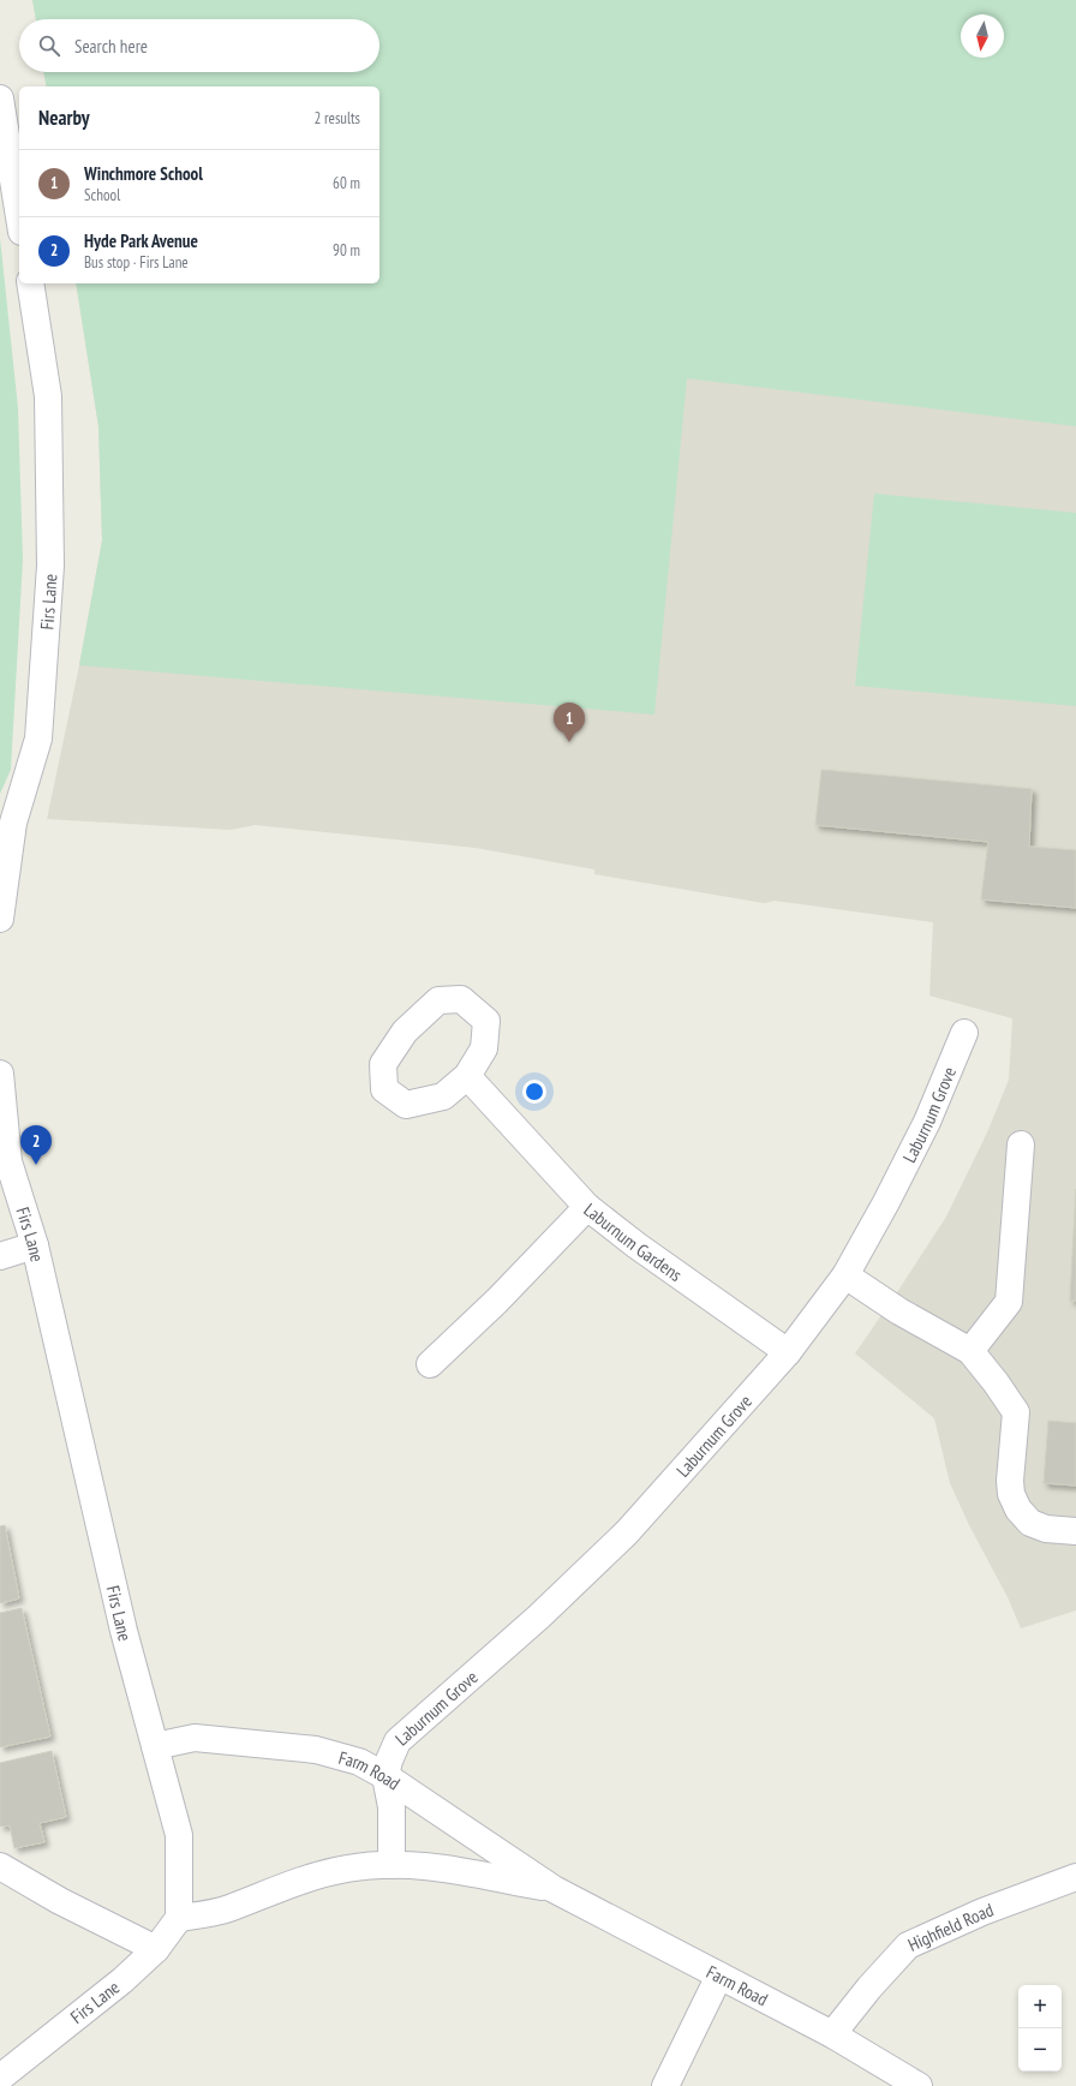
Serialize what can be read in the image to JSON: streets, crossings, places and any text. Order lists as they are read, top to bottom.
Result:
{
  "streets": {
    "street": [
      "Firs Lane",
      "Laburnum Grove",
      "Laburnum Gardens",
      "Farm Road",
      "Highfield Road"
    ]
  },
  "crossings": [
    ["Firs Lane", "Farm Road"],
    ["Laburnum Grove", "Laburnum Gardens"],
    ["Laburnum Grove", "Farm Road"],
    ["Farm Road", "Highfield Road"]
  ],
  "north": "bottom",
  "page": {
    "search": "Search here",
    "heading": ["Nearby", "2 results"],
    "list": [
      {
        "mark": "1",
        "name": "Winchmore School",
        "note": "School",
        "value": "60 m"
      },
      {
        "mark": "2",
        "name": "Hyde Park Avenue",
        "note": "Bus stop · Firs Lane",
        "value": "90 m"
      }
    ],
    "pins": ["1", "2"],
    "map_buttons": ["+", "−"]
  }
}
